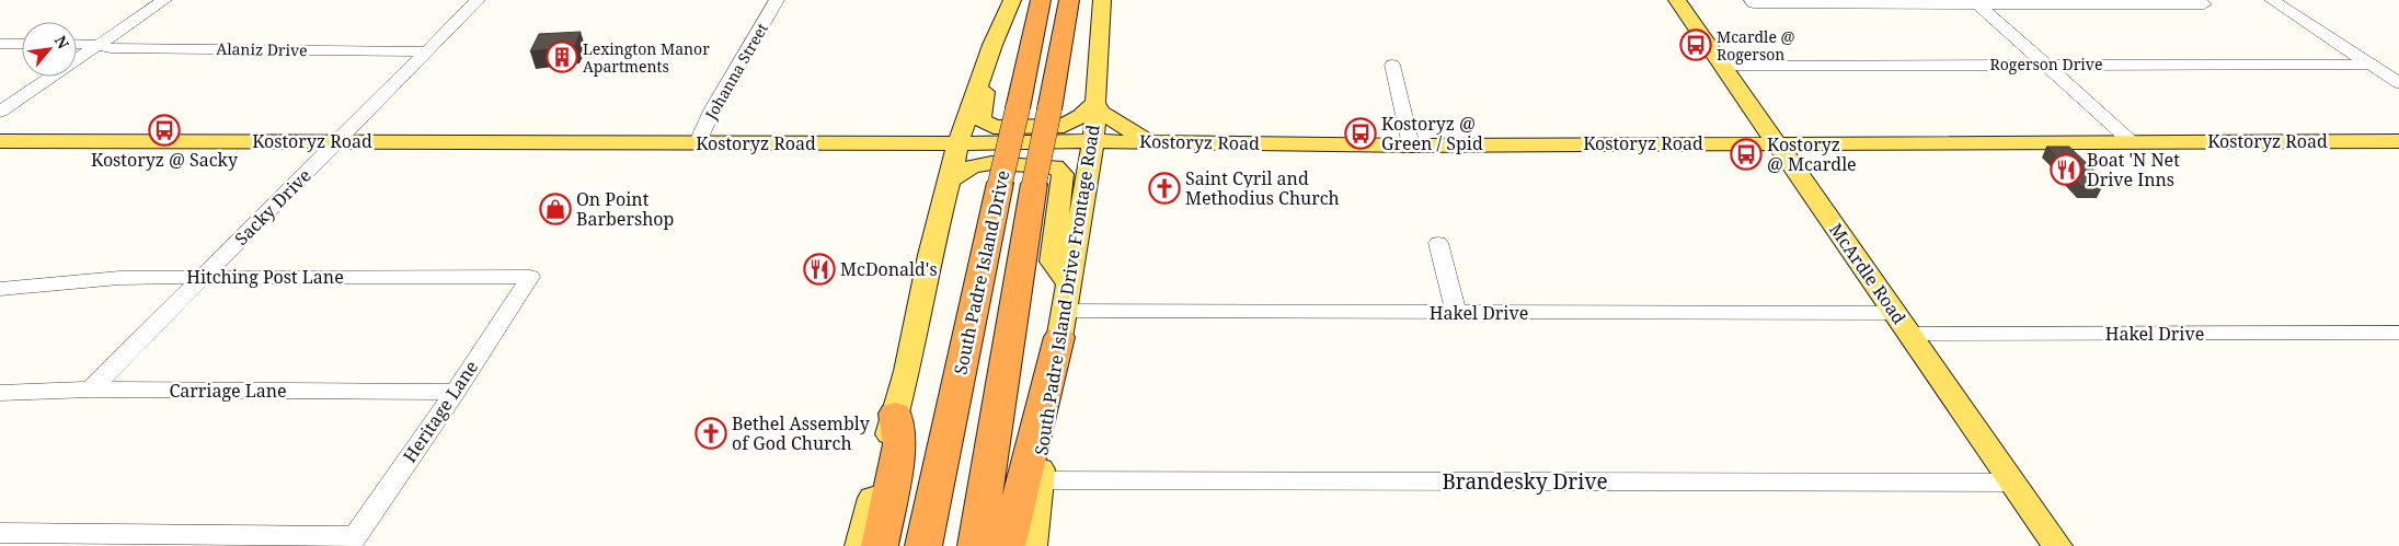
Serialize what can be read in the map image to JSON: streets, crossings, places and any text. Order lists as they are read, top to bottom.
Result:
{
  "streets": {
    "highway": ["South Padre Island Drive"],
    "main road": ["Kostoryz Road", "McArdle Road", "South Padre Island Drive Frontage Road"],
    "street": [
      "Alaniz Drive",
      "Rogerson Drive",
      "Johanna Street",
      "Sacky Drive",
      "Hitching Post Lane",
      "Hakel Drive",
      "Carriage Lane",
      "Heritage Lane",
      "Brandesky Drive"
    ]
  },
  "crossings": [
    ["Alaniz Drive", "Sacky Drive"],
    ["Rogerson Drive", "McArdle Road"],
    ["Johanna Street", "Kostoryz Road"],
    ["Kostoryz Road", "Sacky Drive"],
    ["Kostoryz Road", "McArdle Road"],
    ["Kostoryz Road", "South Padre Island Drive Frontage Road"],
    ["Sacky Drive", "Hitching Post Lane"],
    ["Sacky Drive", "Carriage Lane"],
    ["McArdle Road", "Hakel Drive"],
    ["McArdle Road", "Brandesky Drive"],
    ["Hitching Post Lane", "Heritage Lane"],
    ["South Padre Island Drive Frontage Road", "Hakel Drive"],
    ["South Padre Island Drive Frontage Road", "Brandesky Drive"],
    ["Carriage Lane", "Heritage Lane"]
  ],
  "places": {
    "bus stop": [
      "Mcardle @ Rogerson",
      "Kostoryz @ Sacky",
      "Kostoryz @ Green / Spid",
      "Kostoryz @ Mcardle"
    ],
    "building": ["Lexington Manor Apartments"],
    "restaurant": ["Boat 'N Net Drive Inns", "McDonald's"],
    "church": ["Saint Cyril and Methodius Church", "Bethel Assembly of God Church"],
    "shop": ["On Point Barbershop"]
  },
  "north": "top right"
}
